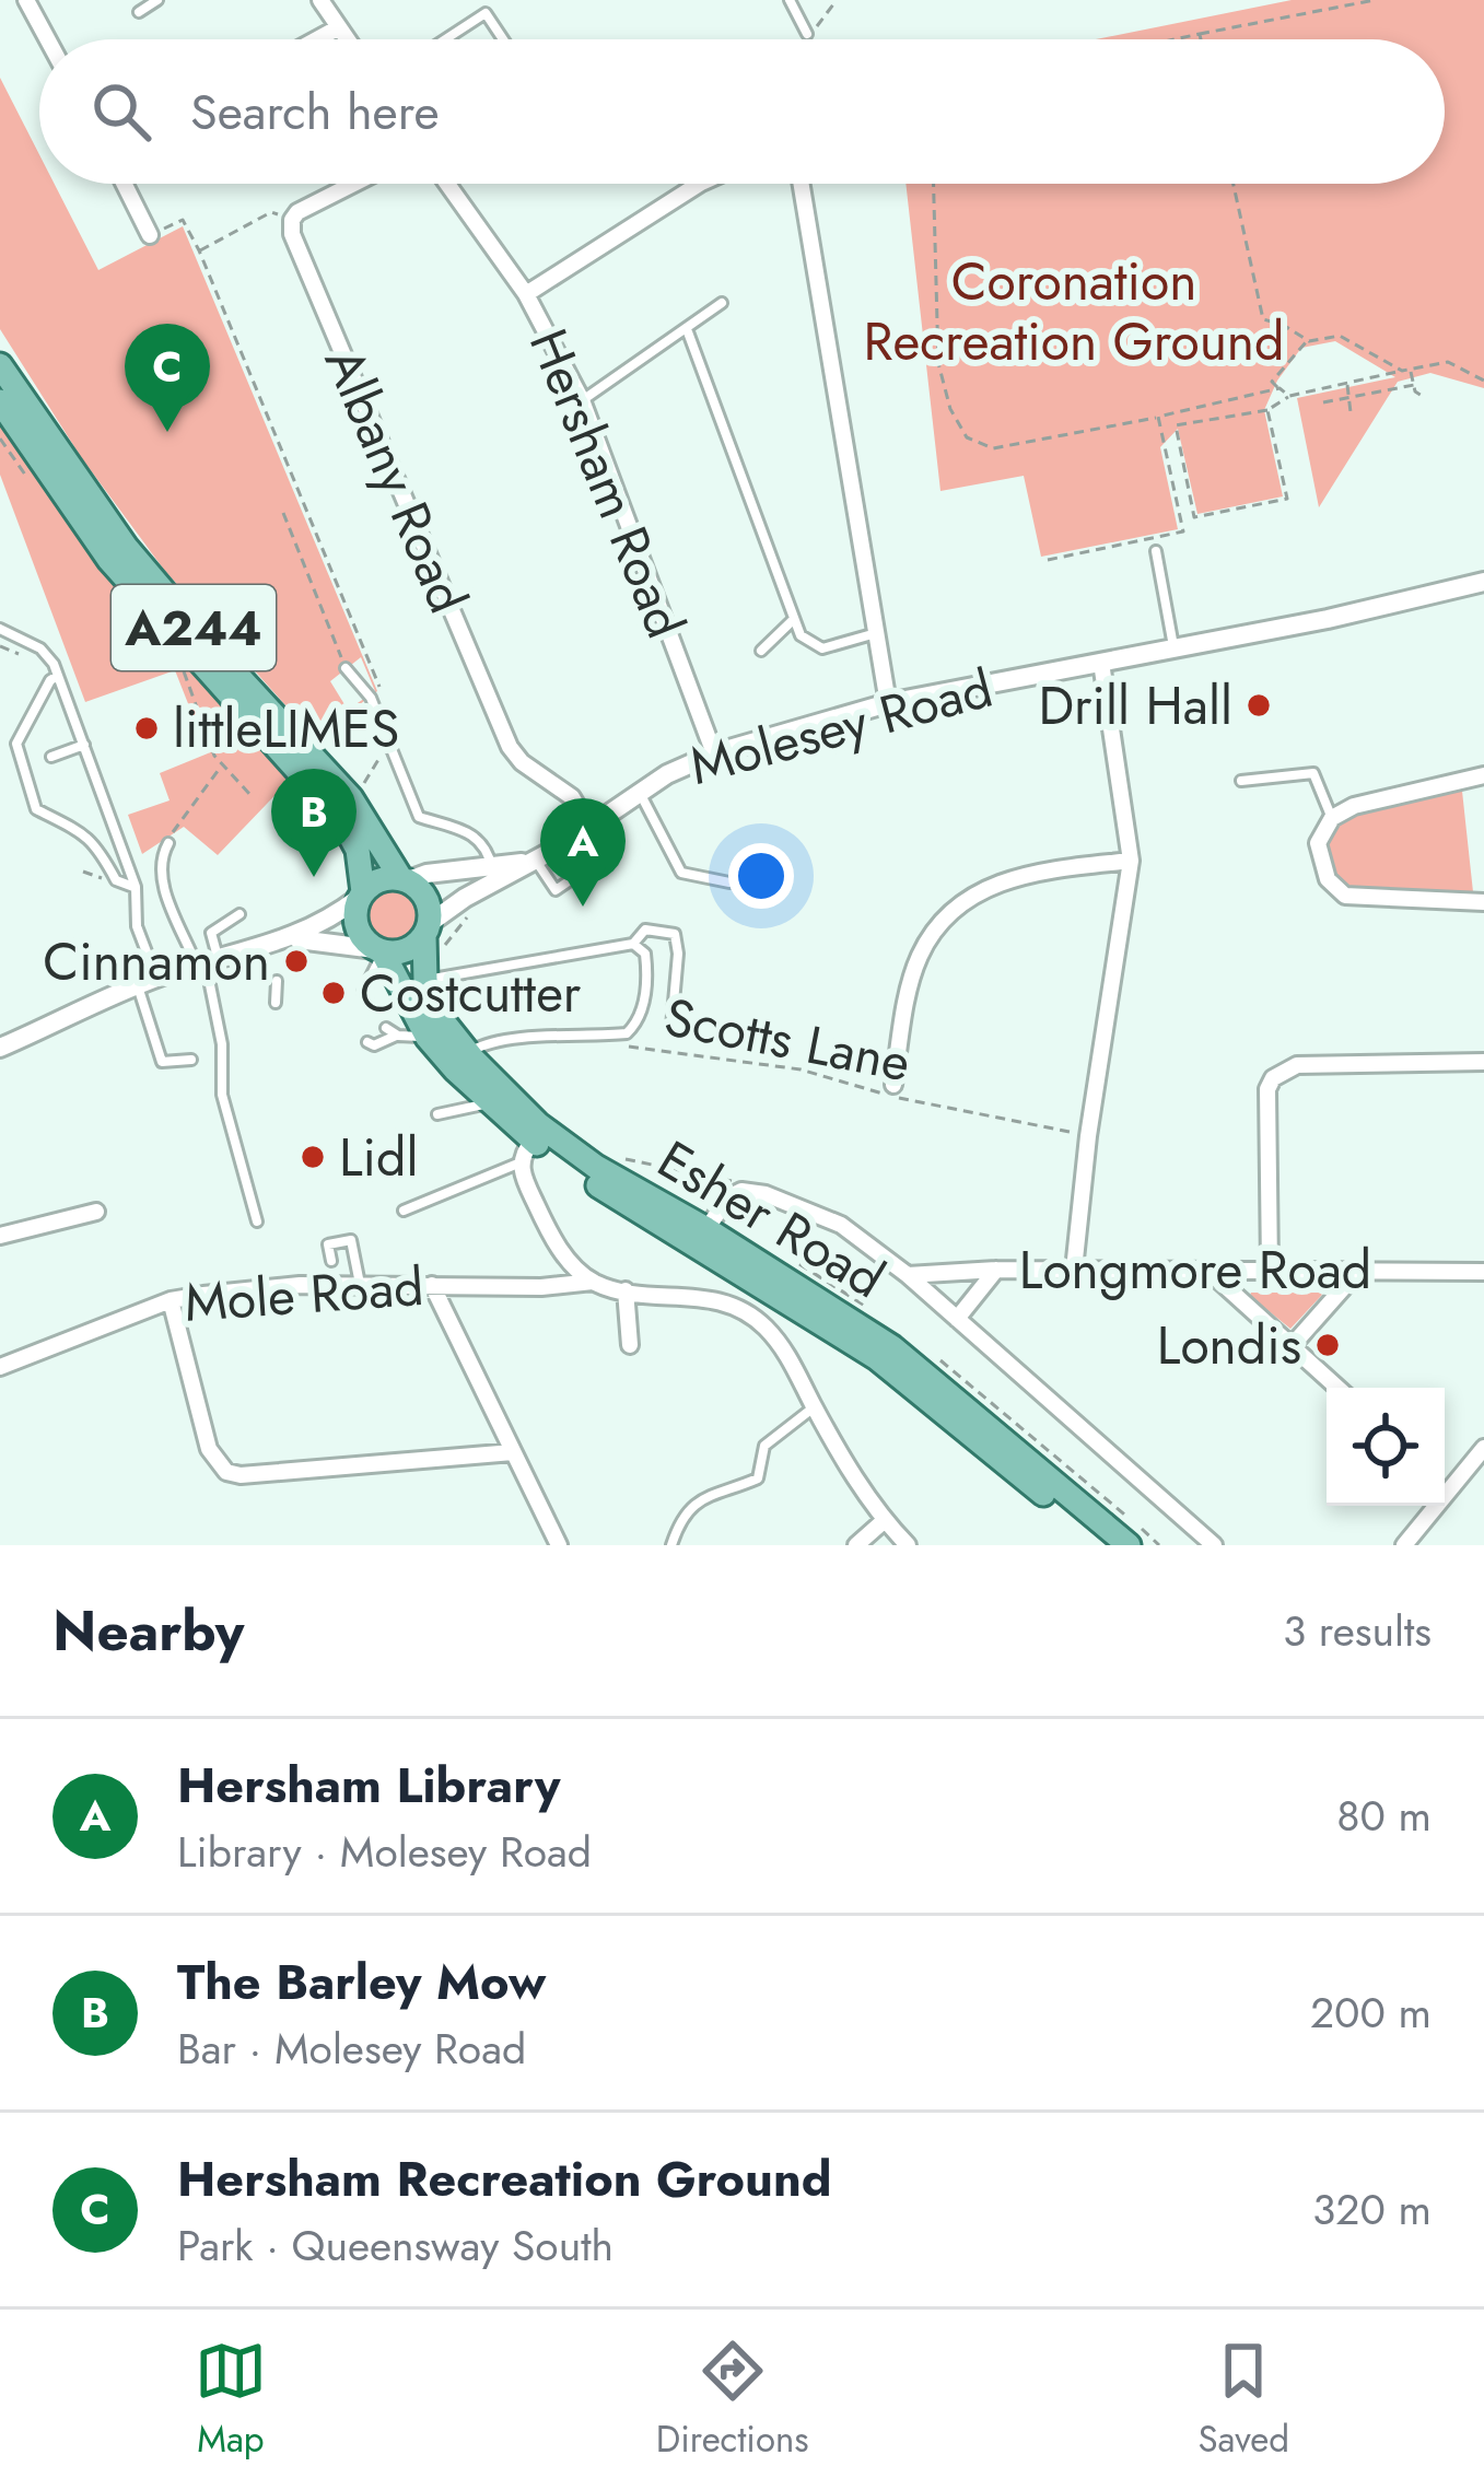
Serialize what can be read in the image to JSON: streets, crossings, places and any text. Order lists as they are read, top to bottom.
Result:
{
  "streets": {
    "main road": ["A244", "Esher Road"],
    "street": [
      "Albany Road",
      "Hersham Road",
      "Molesey Road",
      "Longmore Road",
      "Mole Road"
    ],
    "path": ["Scotts Lane"]
  },
  "crossings": [
    ["Albany Road", "Molesey Road"],
    ["Hersham Road", "Molesey Road"],
    ["A244", "Molesey Road"],
    ["A244", "Esher Road"],
    ["Molesey Road", "Esher Road"]
  ],
  "parks": ["Coronation Recreation Ground"],
  "places": [
    "Drill Hall",
    "littleLIMES",
    "Cinnamon",
    "Costcutter",
    "Lidl",
    "Londis"
  ],
  "page": {
    "search": "Search here",
    "pins": ["C", "B", "A"],
    "heading": ["Nearby", "3 results"],
    "list": [
      {
        "mark": "A",
        "name": "Hersham Library",
        "note": "Library · Molesey Road",
        "value": "80 m"
      },
      {
        "mark": "B",
        "name": "The Barley Mow",
        "note": "Bar · Molesey Road",
        "value": "200 m"
      },
      {
        "mark": "C",
        "name": "Hersham Recreation Ground",
        "note": "Park · Queensway South",
        "value": "320 m"
      }
    ],
    "nav": ["Map", "Directions", "Saved"]
  }
}
